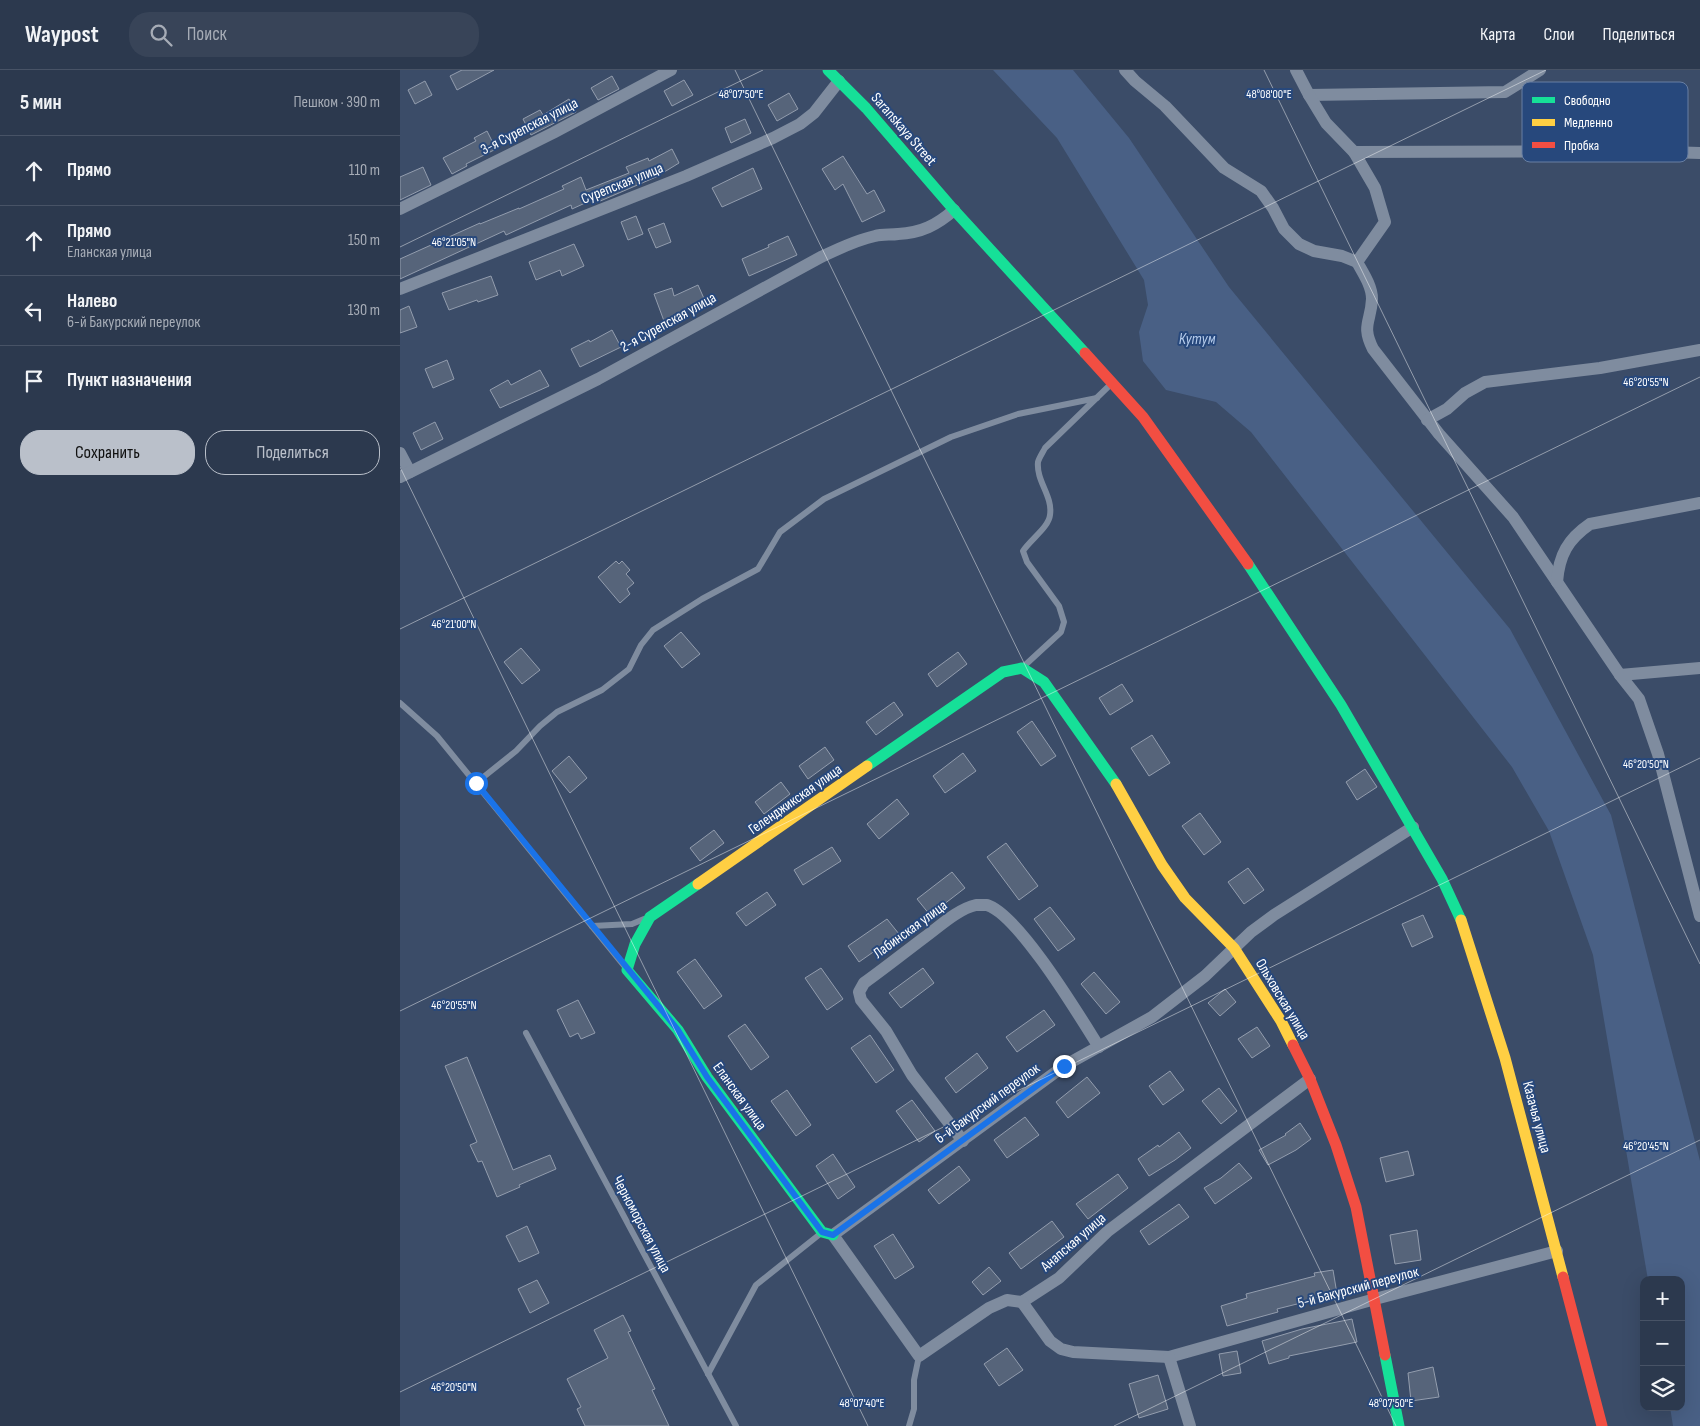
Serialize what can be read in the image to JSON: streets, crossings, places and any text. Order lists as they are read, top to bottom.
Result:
{
  "streets": {
    "street": [
      "3-я Сурепская улица",
      "Saranskaya Street",
      "Сурепская улица",
      "2-я Сурепская улица",
      "Геленджикская улица",
      "Лабинская улица",
      "Ольховская улица",
      "Еланская улица",
      "6-й Бакурский переулок",
      "Казачья улица",
      "Анапская улица",
      "5-й Бакурский переулок"
    ],
    "lane": ["Черноморская улица"]
  },
  "crossings": [
    ["Saranskaya Street", "Сурепская улица"],
    ["Saranskaya Street", "2-я Сурепская улица"],
    ["Saranskaya Street", "Казачья улица"],
    ["Геленджикская улица", "Ольховская улица"],
    ["Геленджикская улица", "Еланская улица"],
    ["Лабинская улица", "6-й Бакурский переулок"],
    ["Ольховская улица", "6-й Бакурский переулок"],
    ["Ольховская улица", "Анапская улица"],
    ["Ольховская улица", "5-й Бакурский переулок"],
    ["Еланская улица", "6-й Бакурский переулок"],
    ["6-й Бакурский переулок", "Казачья улица"],
    ["Казачья улица", "5-й Бакурский переулок"],
    ["Анапская улица", "5-й Бакурский переулок"]
  ],
  "water": ["Кутум"],
  "legend": ["Свободно", "Медленно", "Пробка"],
  "page": {
    "header": "Waypost",
    "search": "Поиск",
    "nav": ["Карта", "Слои", "Поделиться"],
    "heading": ["5 мин", "Пешком · 390 m"],
    "list": [
      ["Прямо", "110 m"],
      ["Прямо", "Еланская улица", "150 m"],
      ["Налево", "6-й Бакурский переулок", "130 m"],
      "Пункт назначения"
    ],
    "buttons": ["Сохранить", "Поделиться"],
    "map_buttons": ["+", "−"]
  },
  "coordinates": [
    "48°08'00\"E",
    "48°07'50\"E",
    "46°21'05\"N",
    "46°20'55\"N",
    "46°21'00\"N",
    "46°20'50\"N",
    "46°20'45\"N",
    "48°07'40\"E"
  ]
}
